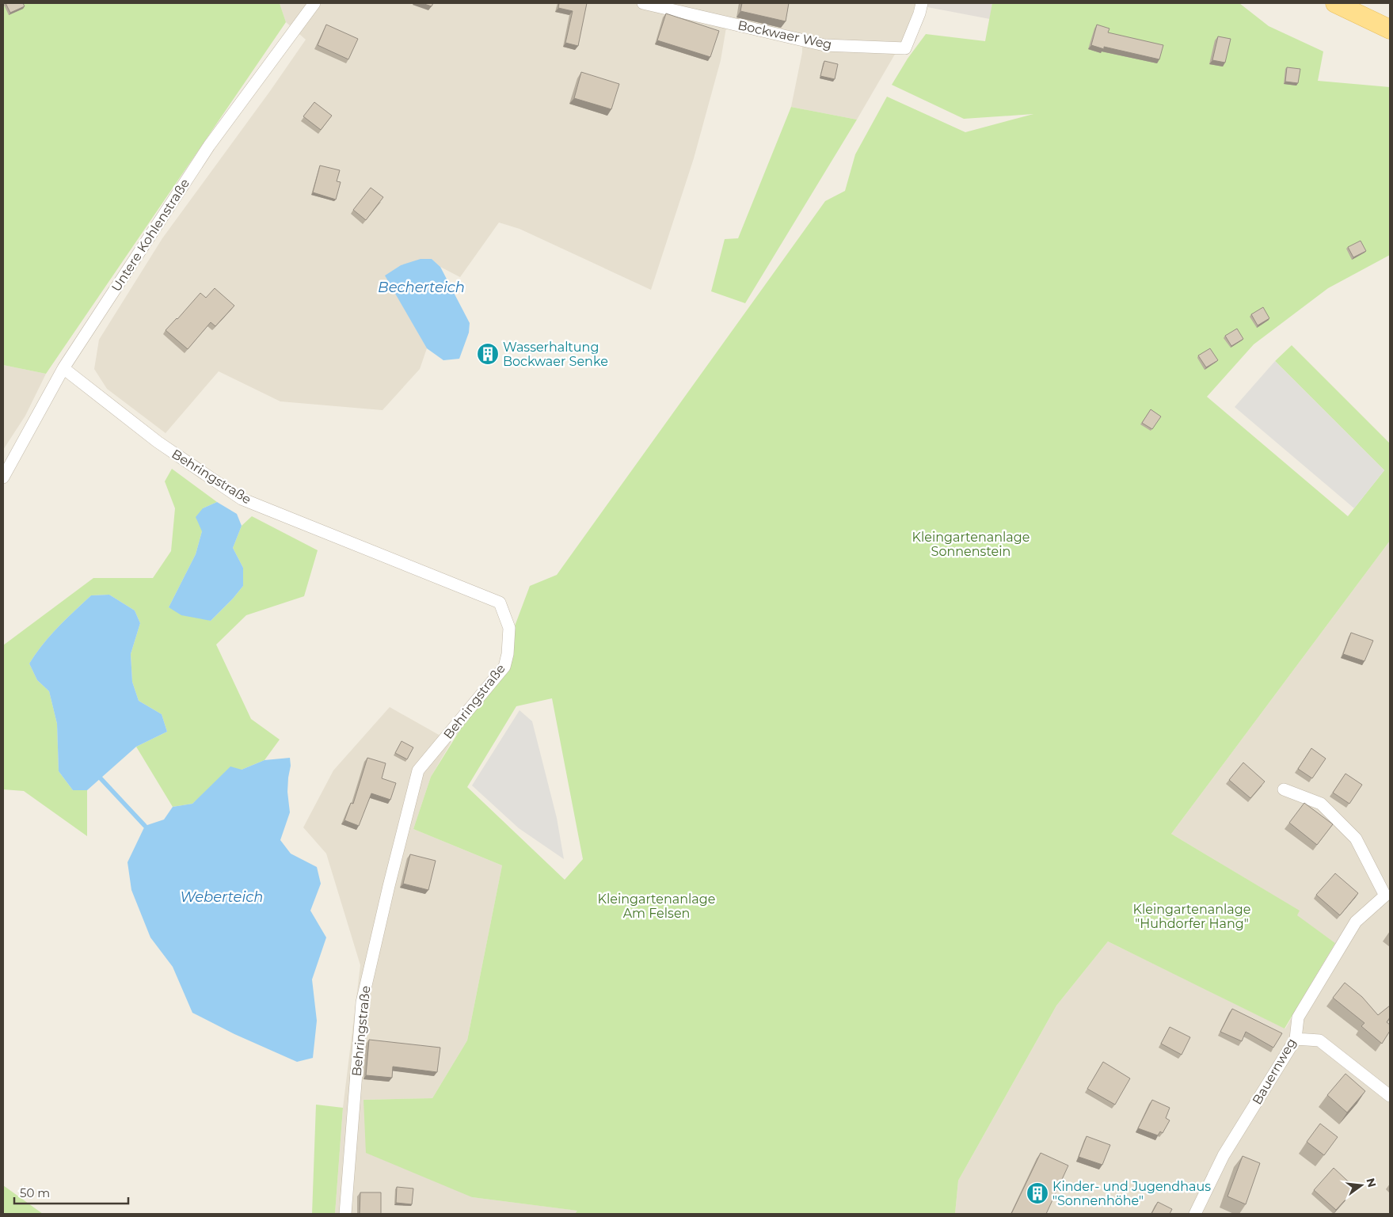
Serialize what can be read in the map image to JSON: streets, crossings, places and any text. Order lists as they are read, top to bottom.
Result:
{
  "streets": {
    "street": [
      "Bockwaer Weg",
      "Untere Kohlenstraße",
      "Behringstraße",
      "Bauernweg"
    ]
  },
  "crossings": [
    ["Untere Kohlenstraße", "Behringstraße"]
  ],
  "water": ["Becherteich", "Weberteich"],
  "parks": ["Kleingartenanlage Sonnenstein", "Kleingartenanlage Am Felsen", "Kleingartenanlage \"Huhdorfer Hang\""],
  "places": {
    "building": ["Wasserhaltung Bockwaer Senke", "Kinder- und Jugendhaus \"Sonnenhöhe\""]
  },
  "scale_bar": "50 m",
  "north": "right"
}
